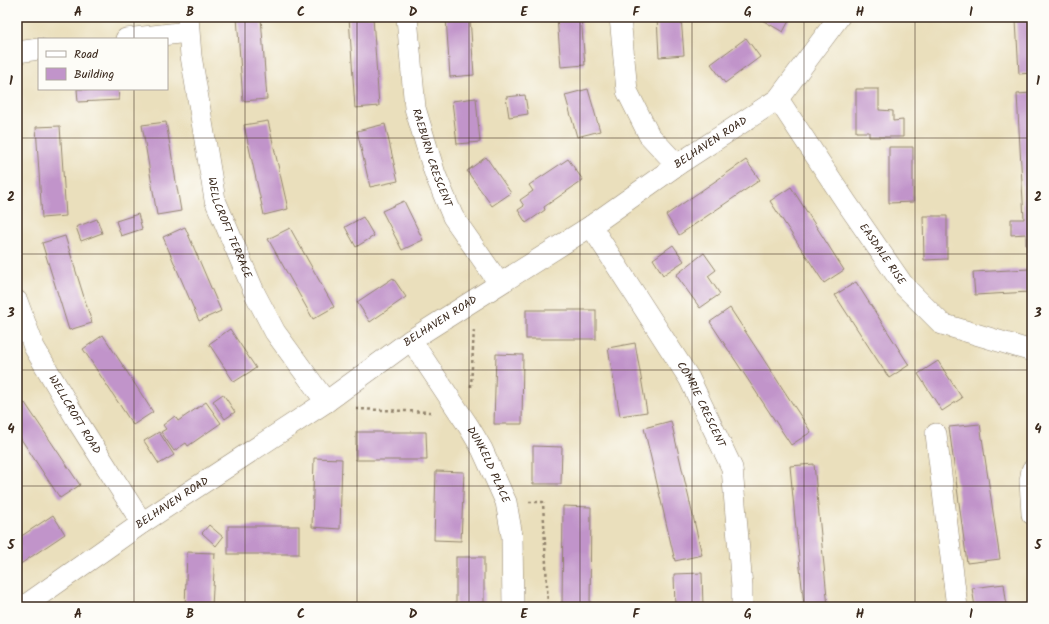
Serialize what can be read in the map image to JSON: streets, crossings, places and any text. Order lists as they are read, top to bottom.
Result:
{
  "streets": {
    "street": [
      "BELHAVEN ROAD",
      "RAEBURN CRESCENT",
      "WELLCROFT TERRACE",
      "EASDALE RISE",
      "COMRIE CRESCENT",
      "WELLCROFT ROAD",
      "DUNKELD PLACE"
    ]
  },
  "crossings": [
    ["BELHAVEN ROAD", "RAEBURN CRESCENT"],
    ["BELHAVEN ROAD", "WELLCROFT TERRACE"],
    ["BELHAVEN ROAD", "EASDALE RISE"],
    ["BELHAVEN ROAD", "COMRIE CRESCENT"],
    ["BELHAVEN ROAD", "WELLCROFT ROAD"],
    ["BELHAVEN ROAD", "DUNKELD PLACE"]
  ],
  "legend": ["Road", "Building"],
  "grid": {
    "columns": [
      "A",
      "B",
      "C",
      "D",
      "E",
      "F",
      "G",
      "H",
      "I"
    ],
    "rows": [
      "1",
      "2",
      "3",
      "4",
      "5"
    ]
  }
}
